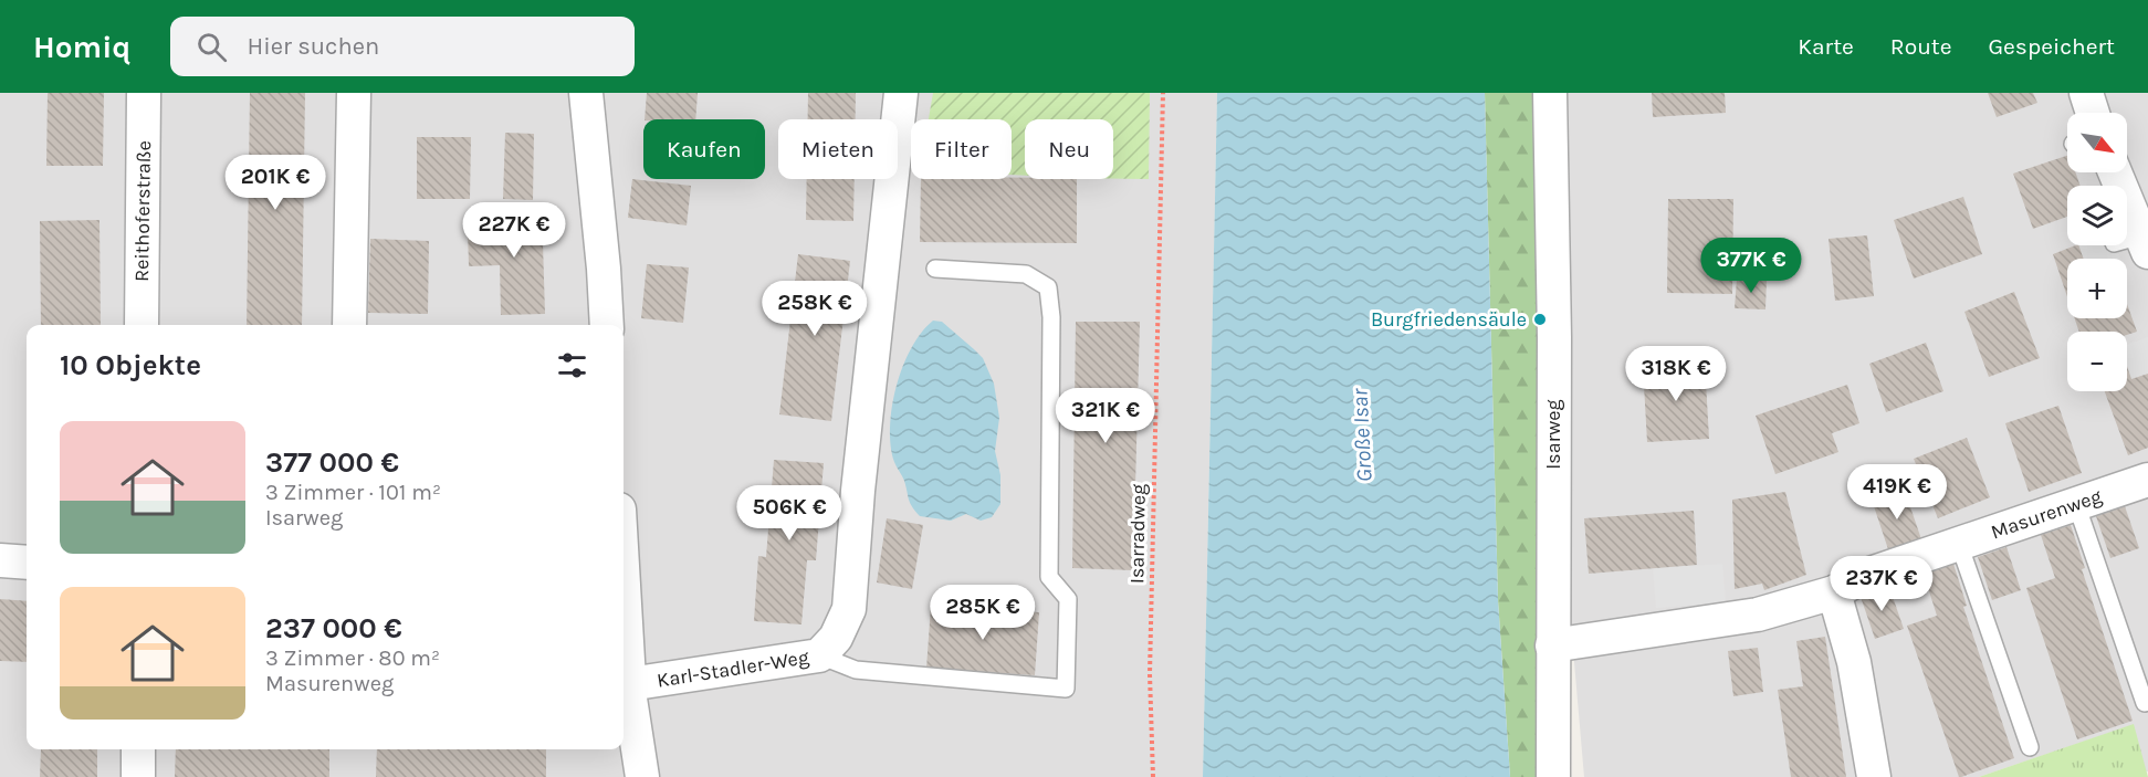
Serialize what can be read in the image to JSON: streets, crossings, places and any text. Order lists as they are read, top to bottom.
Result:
{
  "streets": {
    "street": [
      "Reithoferstraße",
      "Isarweg",
      "Masurenweg",
      "Karl-Stadler-Weg"
    ],
    "path": ["Isarradweg"]
  },
  "crossings": [
    ["Isarweg", "Masurenweg"]
  ],
  "water": ["Große Isar"],
  "places": ["Burgfriedensäule"],
  "north": "bottom right",
  "page": {
    "header": "Homiq",
    "search": "Hier suchen",
    "nav": ["Karte", "Route", "Gespeichert"],
    "map_buttons": ["+", "−"],
    "chip": [
      "Kaufen",
      "Mieten",
      "Filter",
      "Neu"
    ],
    "price": [
      "201K €",
      "227K €",
      "377K €",
      "258K €",
      "318K €",
      "321K €",
      "419K €",
      "506K €",
      "237K €",
      "285K €"
    ],
    "heading": "10 Objekte",
    "list": [
      {
        "name": "377 000 €",
        "note": "3 Zimmer · 101 m² · Isarweg"
      },
      {
        "name": "237 000 €",
        "note": "3 Zimmer · 80 m² · Masurenweg"
      }
    ]
  }
}
